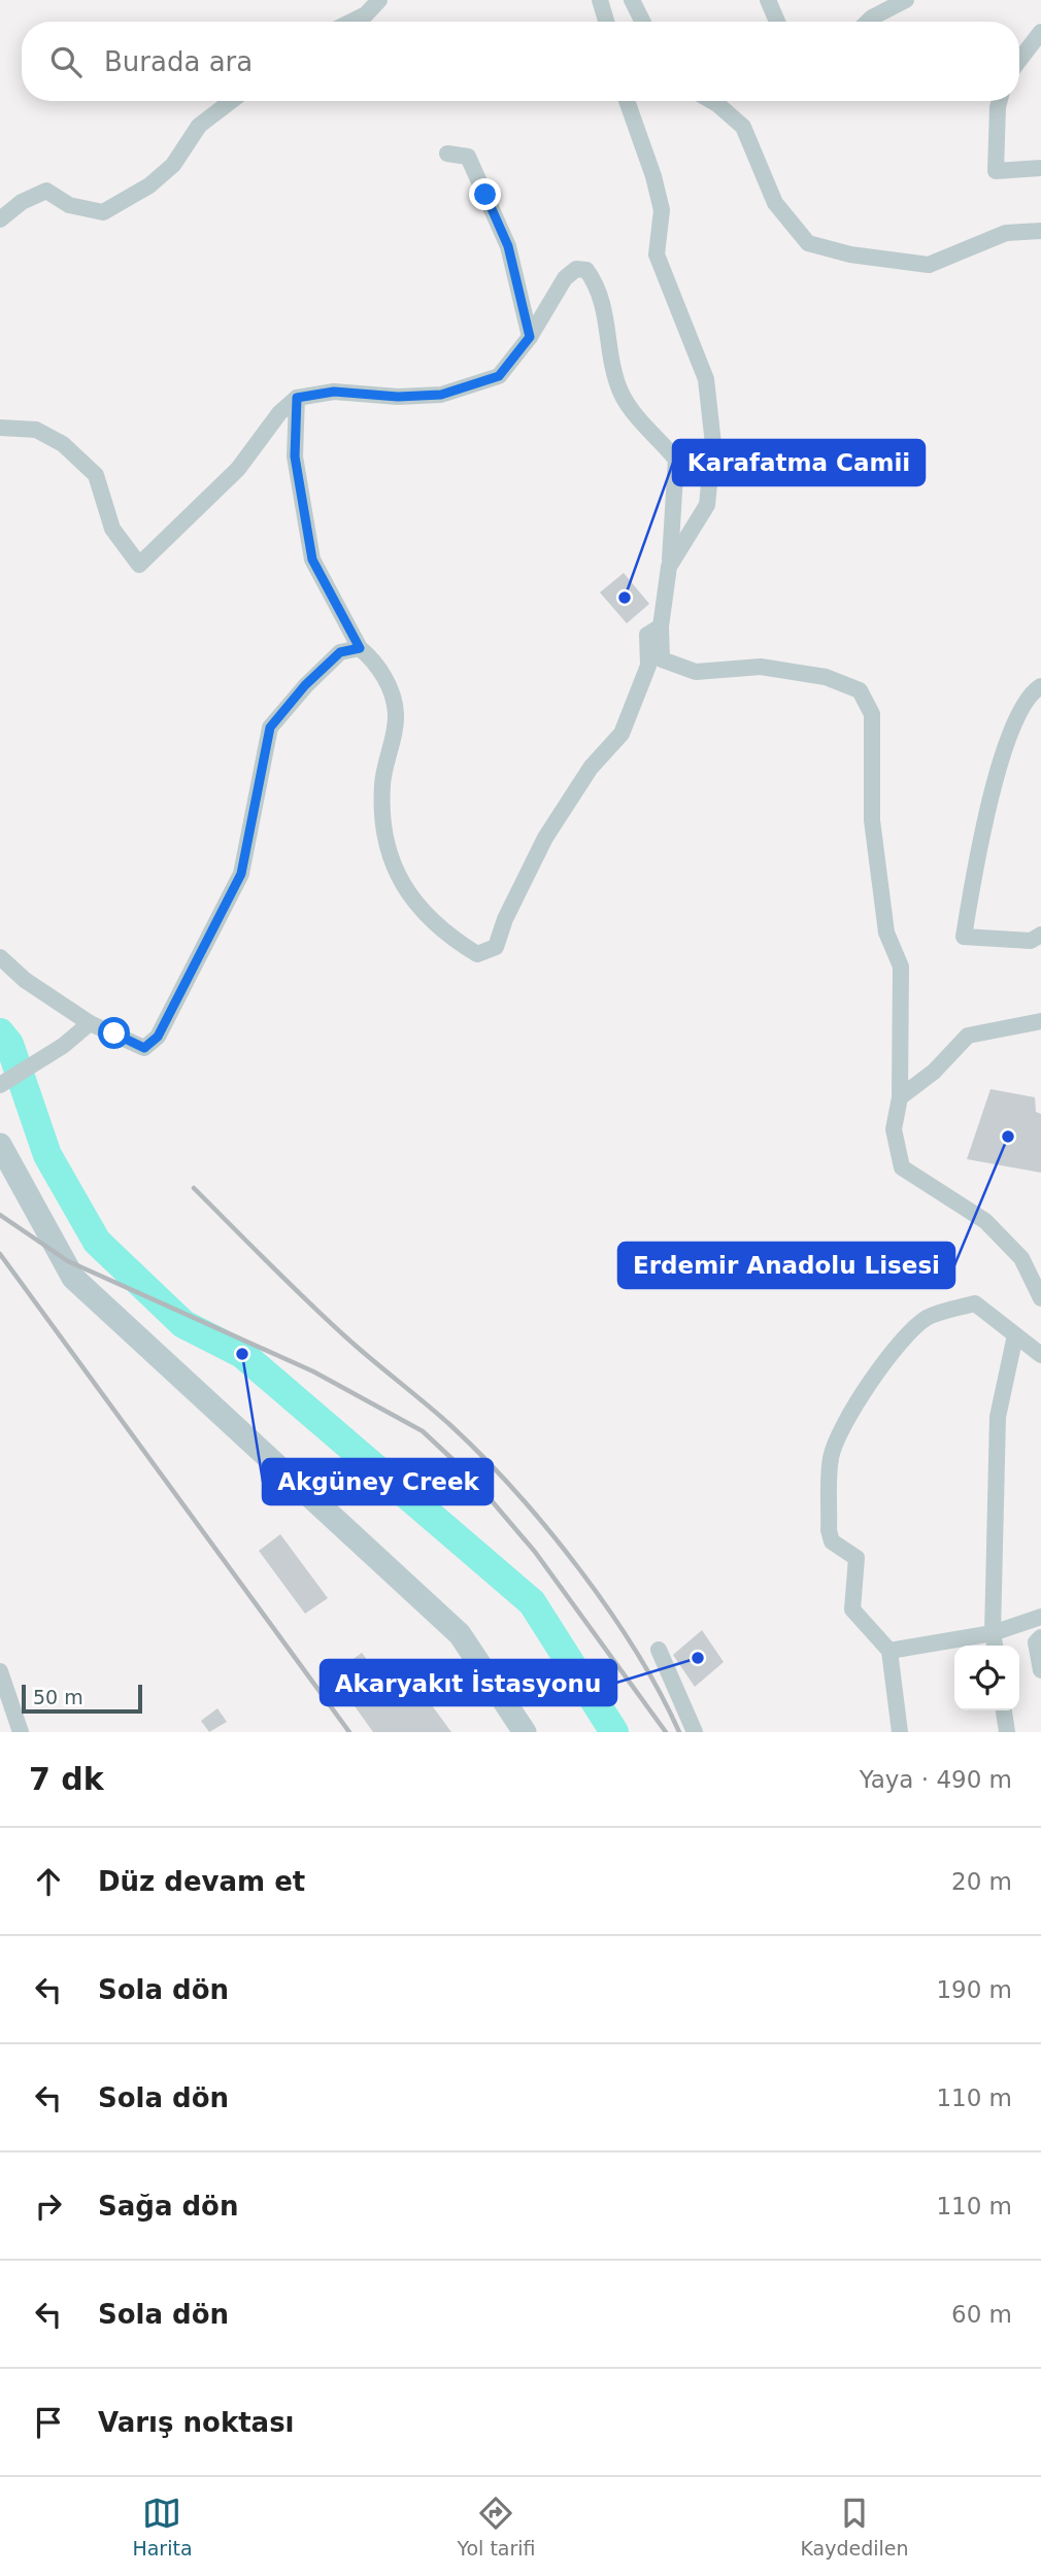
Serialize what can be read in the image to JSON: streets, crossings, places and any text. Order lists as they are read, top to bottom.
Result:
{
  "places": [
    "Karafatma Camii",
    "Erdemir Anadolu Lisesi",
    "Akgüney Creek",
    "Akaryakıt İstasyonu"
  ],
  "scale_bar": "50 m",
  "page": {
    "search": "Burada ara",
    "scale": "50 m",
    "heading": ["7 dk", "Yaya · 490 m"],
    "list": [
      ["Düz devam et", "20 m"],
      ["Sola dön", "190 m"],
      ["Sola dön", "110 m"],
      ["Sağa dön", "110 m"],
      ["Sola dön", "60 m"],
      "Varış noktası"
    ],
    "nav": ["Harita", "Yol tarifi", "Kaydedilen"]
  }
}
